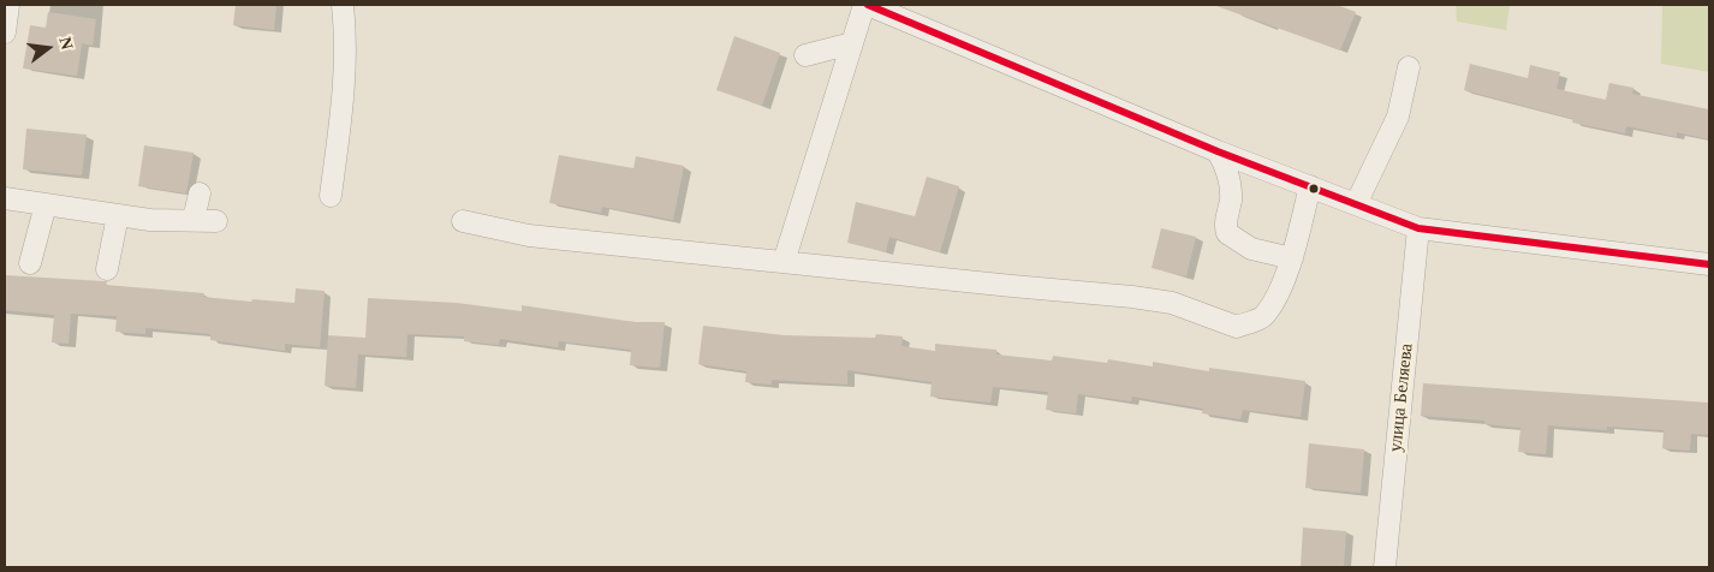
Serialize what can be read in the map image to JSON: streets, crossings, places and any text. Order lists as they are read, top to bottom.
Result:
{
  "streets": {
    "street": ["улица Беляева"]
  },
  "north": "right"
}
